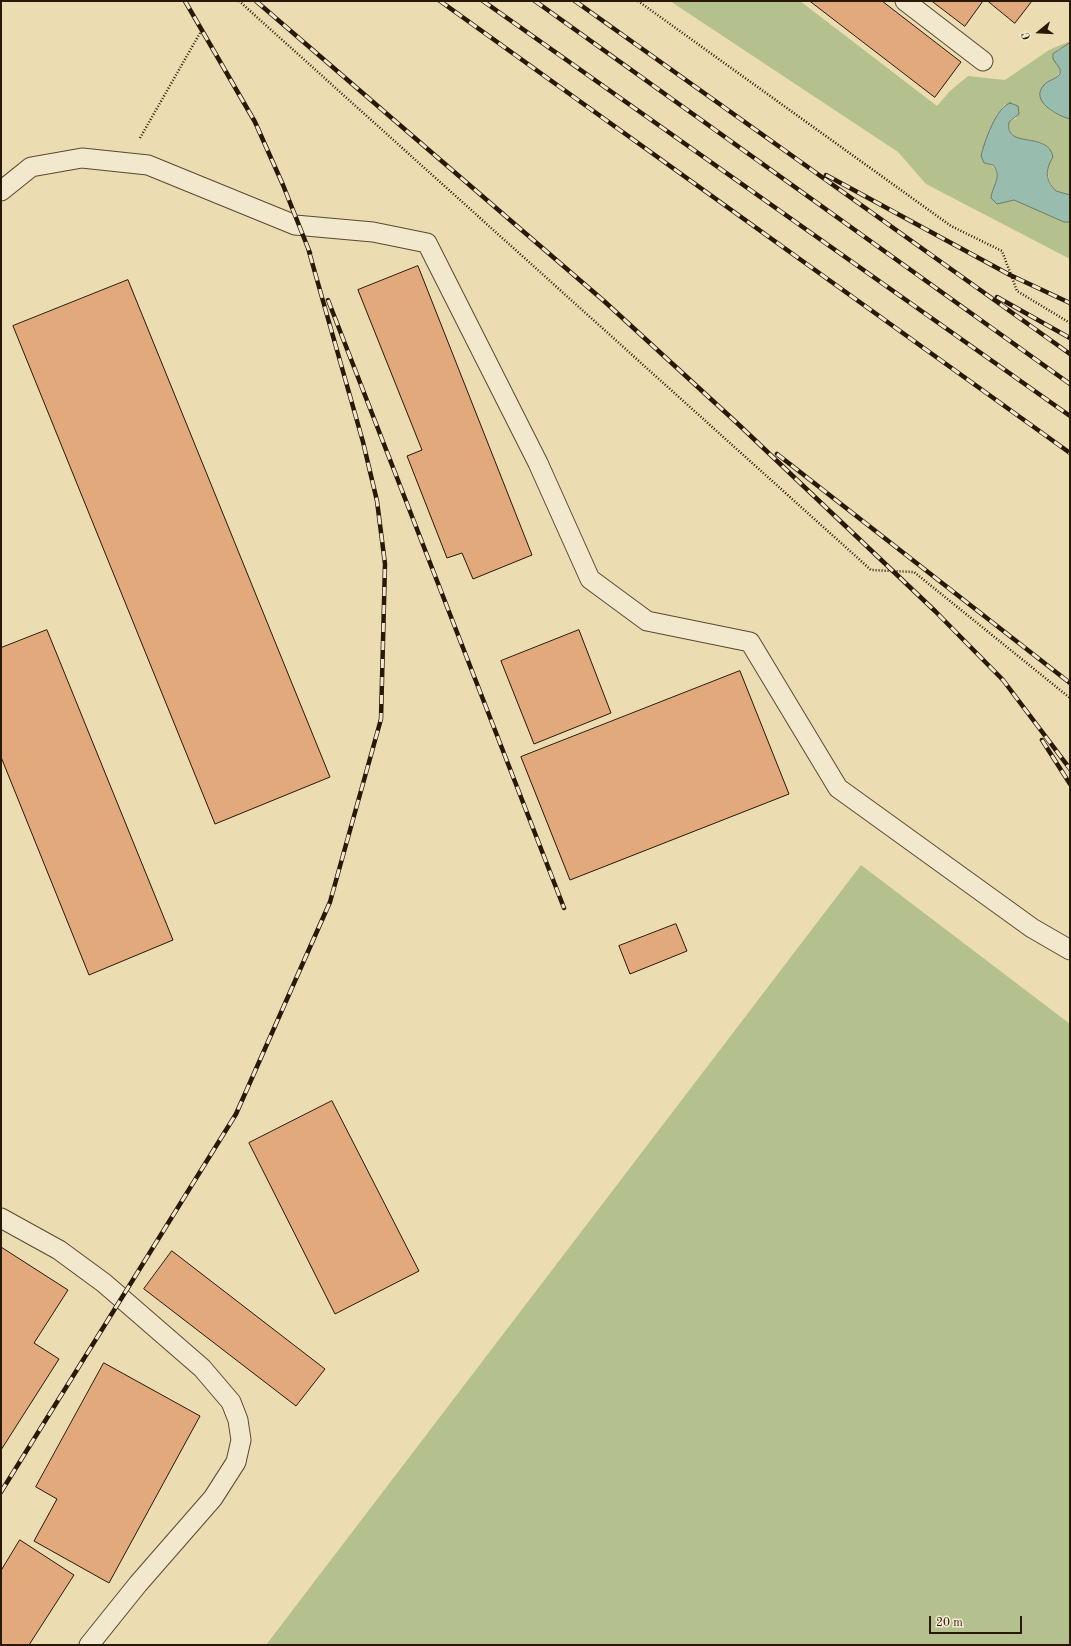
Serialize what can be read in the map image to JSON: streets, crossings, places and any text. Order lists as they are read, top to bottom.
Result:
{
  "scale_bar": "20 m",
  "north": "left"
}
